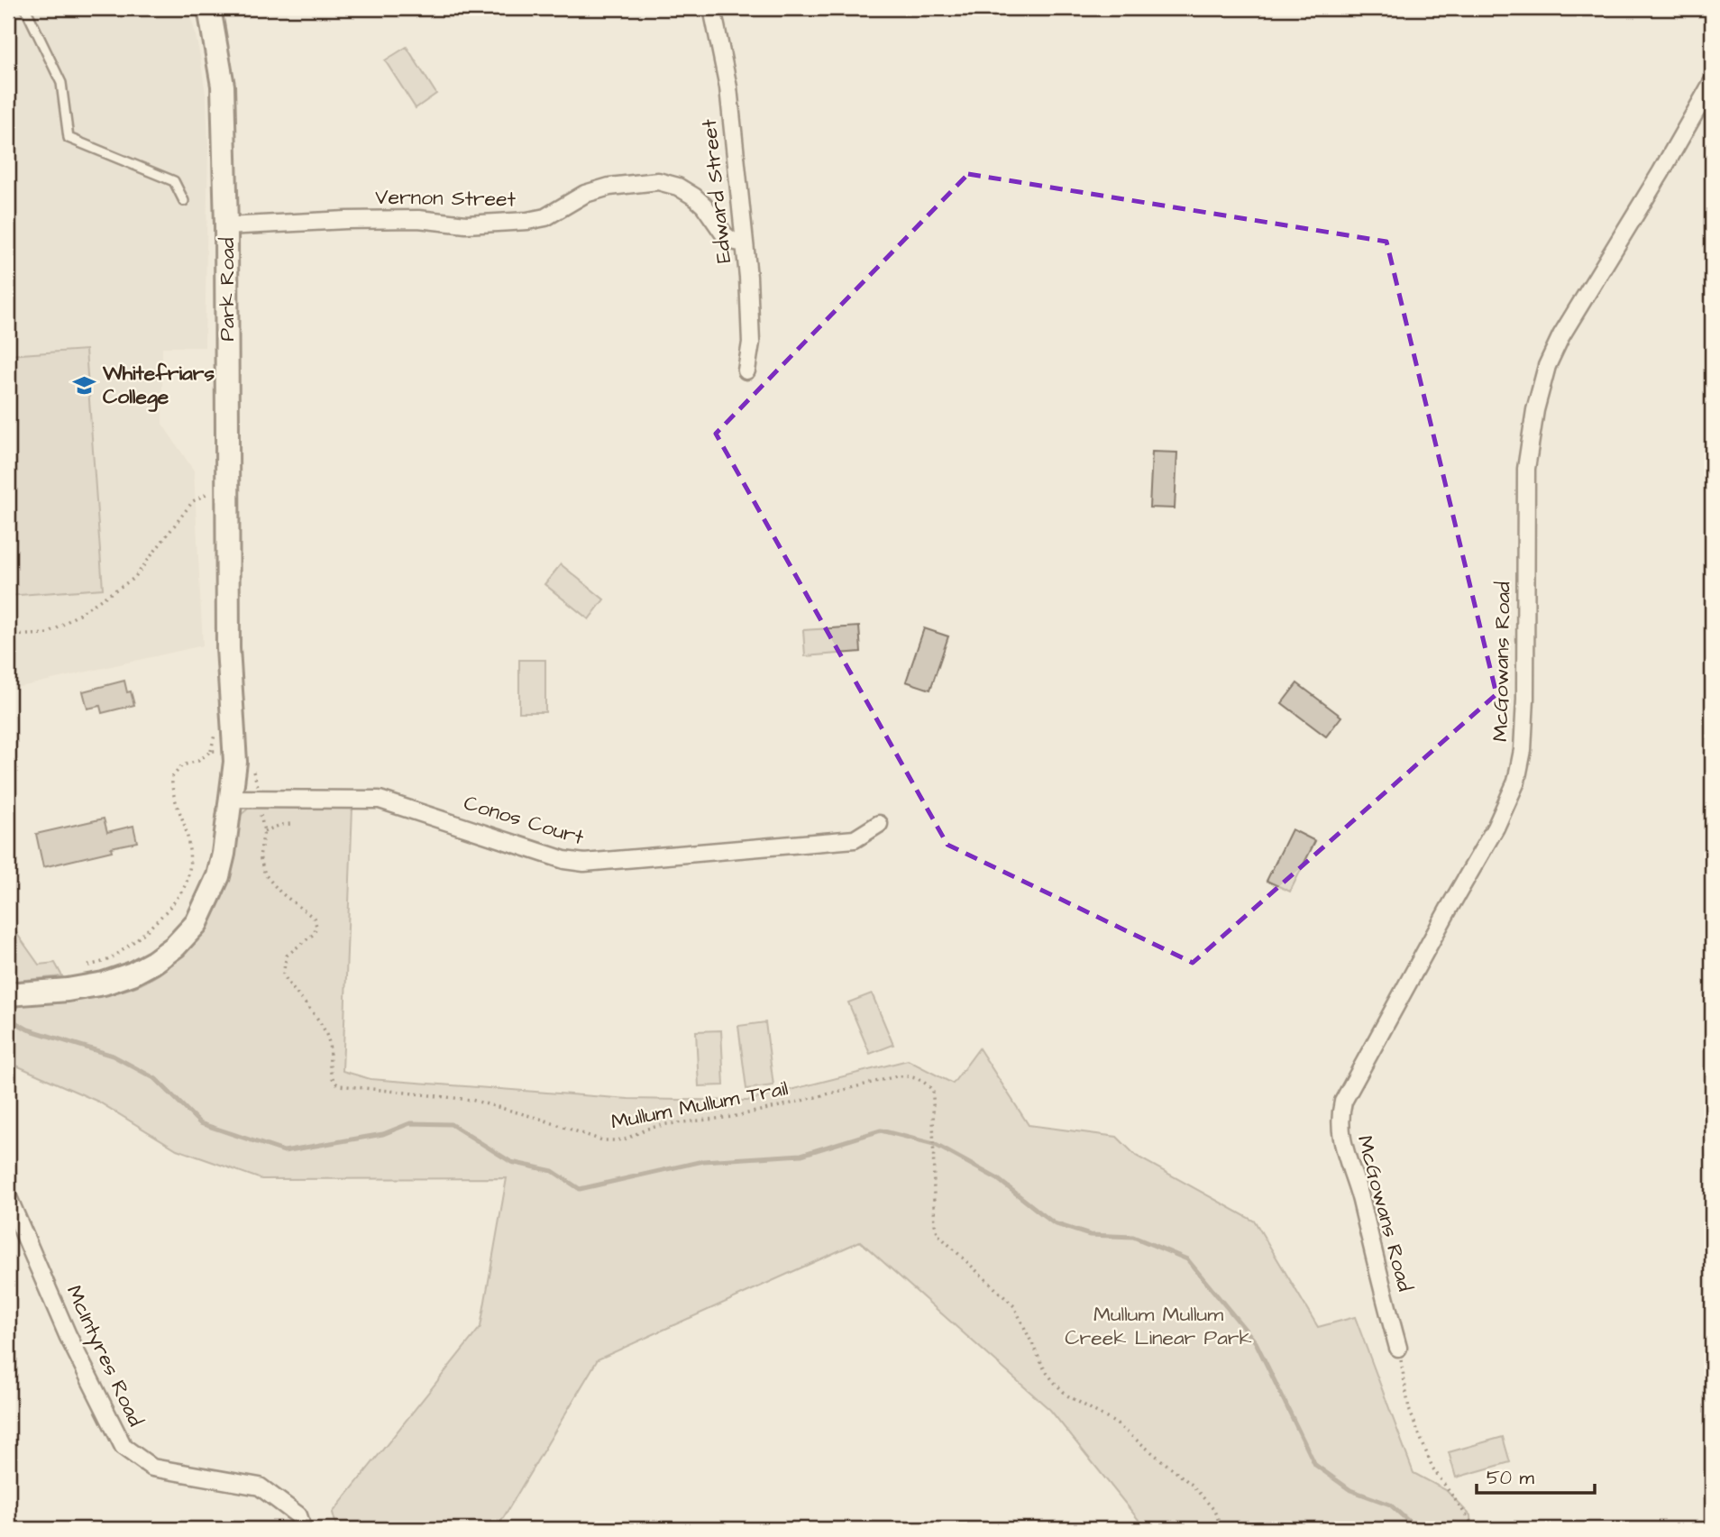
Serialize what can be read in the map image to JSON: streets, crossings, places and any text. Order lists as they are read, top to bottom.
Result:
{
  "streets": {
    "street": [
      "Edward Street",
      "Vernon Street",
      "Park Road",
      "McGowans Road",
      "Conos Court",
      "McIntyres Road"
    ],
    "path": ["Mullum Mullum Trail"]
  },
  "crossings": [
    ["Edward Street", "Vernon Street"],
    ["Vernon Street", "Park Road"],
    ["Park Road", "Conos Court"],
    ["Park Road", "Mullum Mullum Trail"],
    ["Conos Court", "Mullum Mullum Trail"]
  ],
  "parks": ["Mullum Mullum Creek Linear Park"],
  "places": {
    "school or university": ["Whitefriars College"]
  },
  "scale_bar": "50 m"
}
